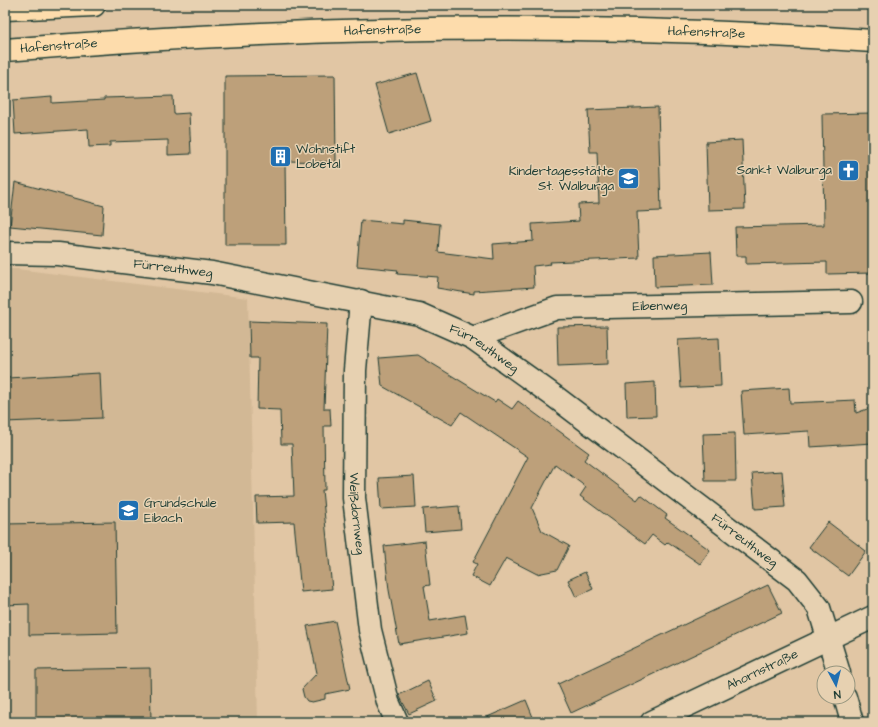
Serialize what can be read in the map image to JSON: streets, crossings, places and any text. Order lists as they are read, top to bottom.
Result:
{
  "streets": {
    "main road": ["Hafenstraße"],
    "street": [
      "Fürreuthweg",
      "Eibenweg",
      "Weißdornweg",
      "Ahornstraße"
    ]
  },
  "crossings": [
    ["Fürreuthweg", "Eibenweg"],
    ["Fürreuthweg", "Weißdornweg"],
    ["Fürreuthweg", "Ahornstraße"]
  ],
  "places": {
    "building": ["Wohnstift Lobetal"],
    "church": ["Sankt Walburga"],
    "school or university": ["Kindertagesstätte St. Walburga", "Grundschule Eibach"]
  },
  "north": "bottom"
}
